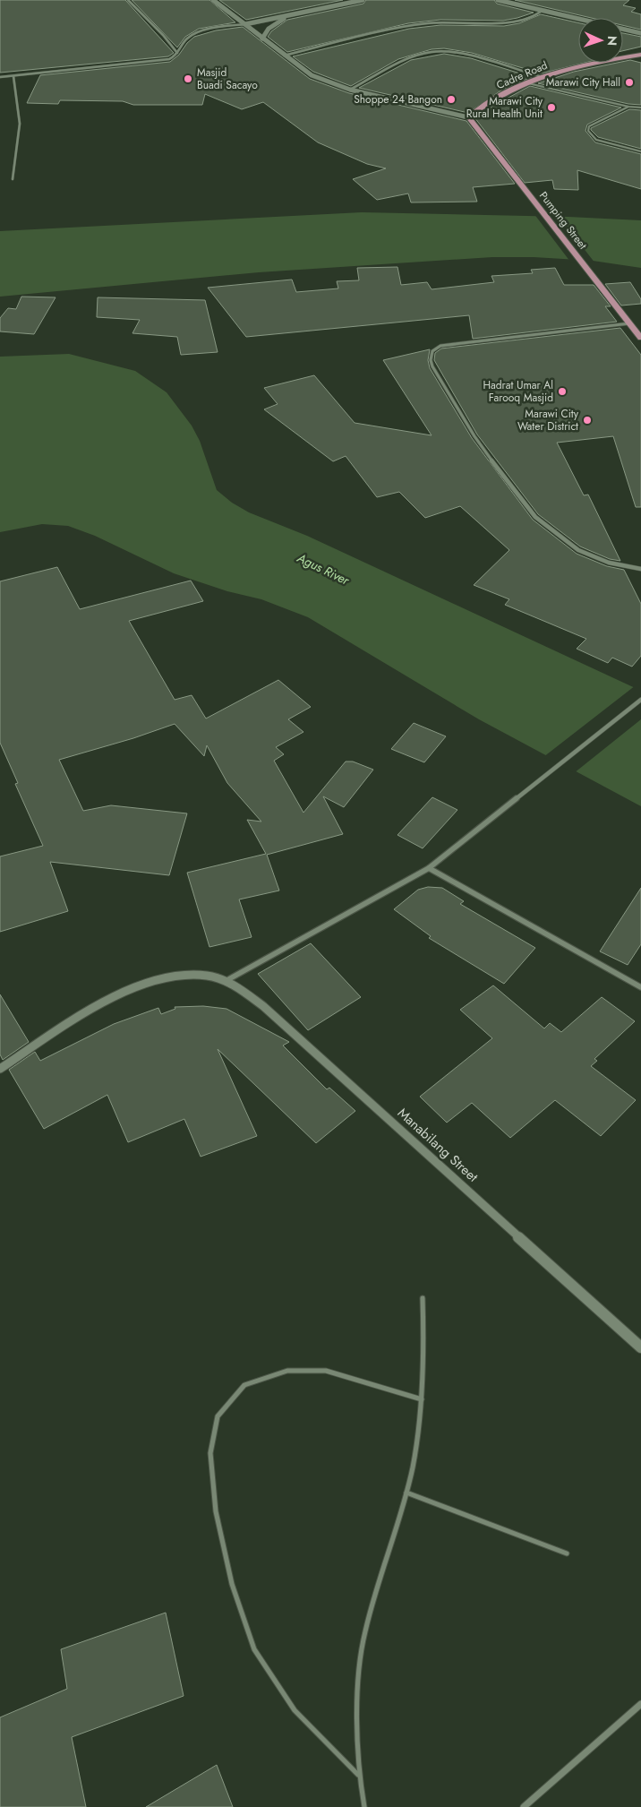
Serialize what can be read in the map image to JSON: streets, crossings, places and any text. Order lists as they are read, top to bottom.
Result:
{
  "streets": {
    "main road": ["Cadre Road", "Pumping Street"],
    "street": ["Manabilang Street"]
  },
  "crossings": [
    ["Cadre Road", "Pumping Street"]
  ],
  "water": ["Agus River"],
  "places": [
    "Masjid Buadi Sacayo",
    "Marawi City Hall",
    "Shoppe 24 Bangon",
    "Marawi City Rural Health Unit",
    "Hadrat Umar Al Farooq Masjid",
    "Marawi City Water District"
  ],
  "north": "right"
}
